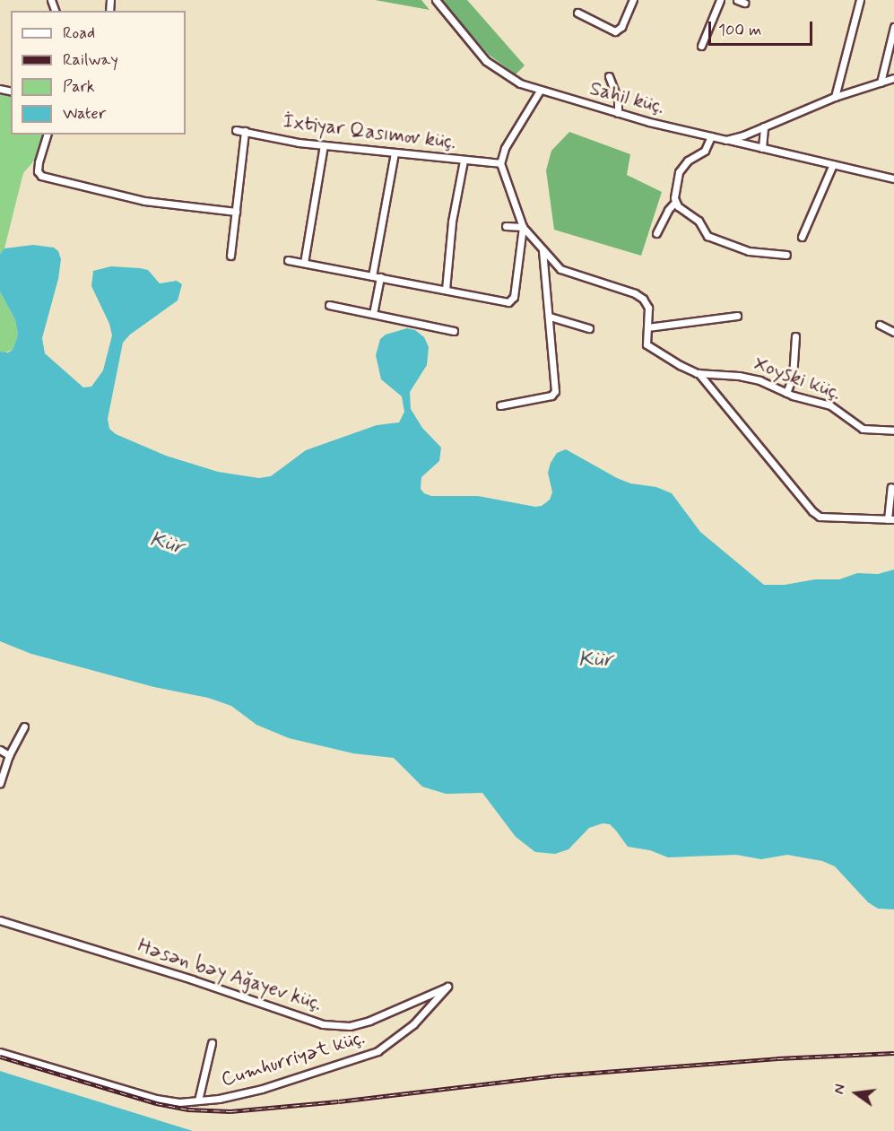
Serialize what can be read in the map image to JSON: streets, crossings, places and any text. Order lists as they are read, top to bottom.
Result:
{
  "streets": {
    "street": [
      "Sahil küç.",
      "İxtiyar Qasımov küç.",
      "Xoyski küç.",
      "Həsən bəy Ağayev küç.",
      "Cumhurriyət küç."
    ]
  },
  "crossings": [
    ["İxtiyar Qasımov küç.", "Xoyski küç."],
    ["Həsən bəy Ağayev küç.", "Cumhurriyət küç."]
  ],
  "water": ["Kür"],
  "legend": [
    "Road",
    "Railway",
    "Park",
    "Water"
  ],
  "scale_bar": "100 m",
  "north": "left"
}
